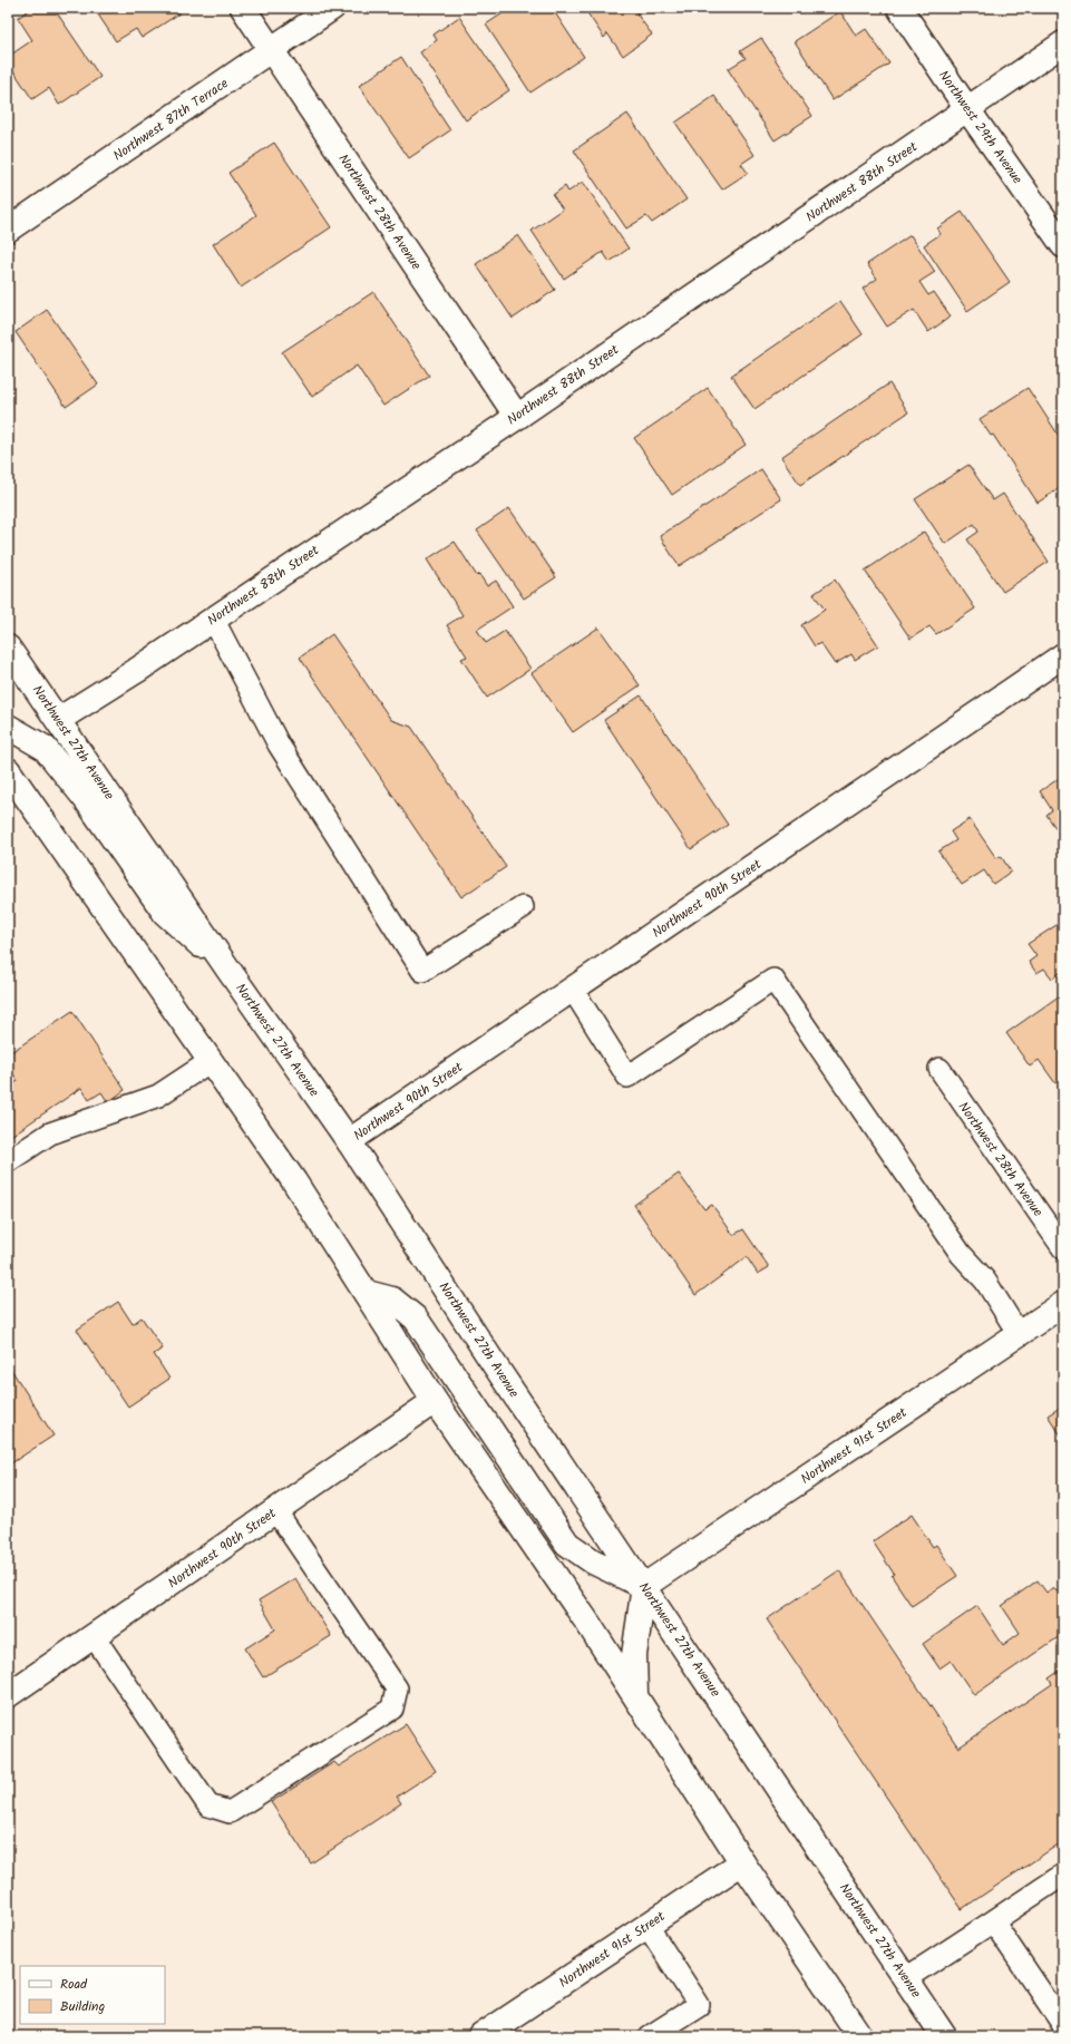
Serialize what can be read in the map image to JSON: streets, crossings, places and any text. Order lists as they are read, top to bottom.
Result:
{
  "streets": {
    "street": [
      "Northwest 87th Terrace",
      "Northwest 29th Avenue",
      "Northwest 88th Street",
      "Northwest 28th Avenue",
      "Northwest 27th Avenue",
      "Northwest 90th Street",
      "Northwest 91st Street"
    ]
  },
  "crossings": [
    ["Northwest 87th Terrace", "Northwest 28th Avenue"],
    ["Northwest 29th Avenue", "Northwest 88th Street"],
    ["Northwest 88th Street", "Northwest 28th Avenue"],
    ["Northwest 88th Street", "Northwest 27th Avenue"],
    ["Northwest 27th Avenue", "Northwest 90th Street"],
    ["Northwest 27th Avenue", "Northwest 91st Street"]
  ],
  "legend": ["Road", "Building"]
}
